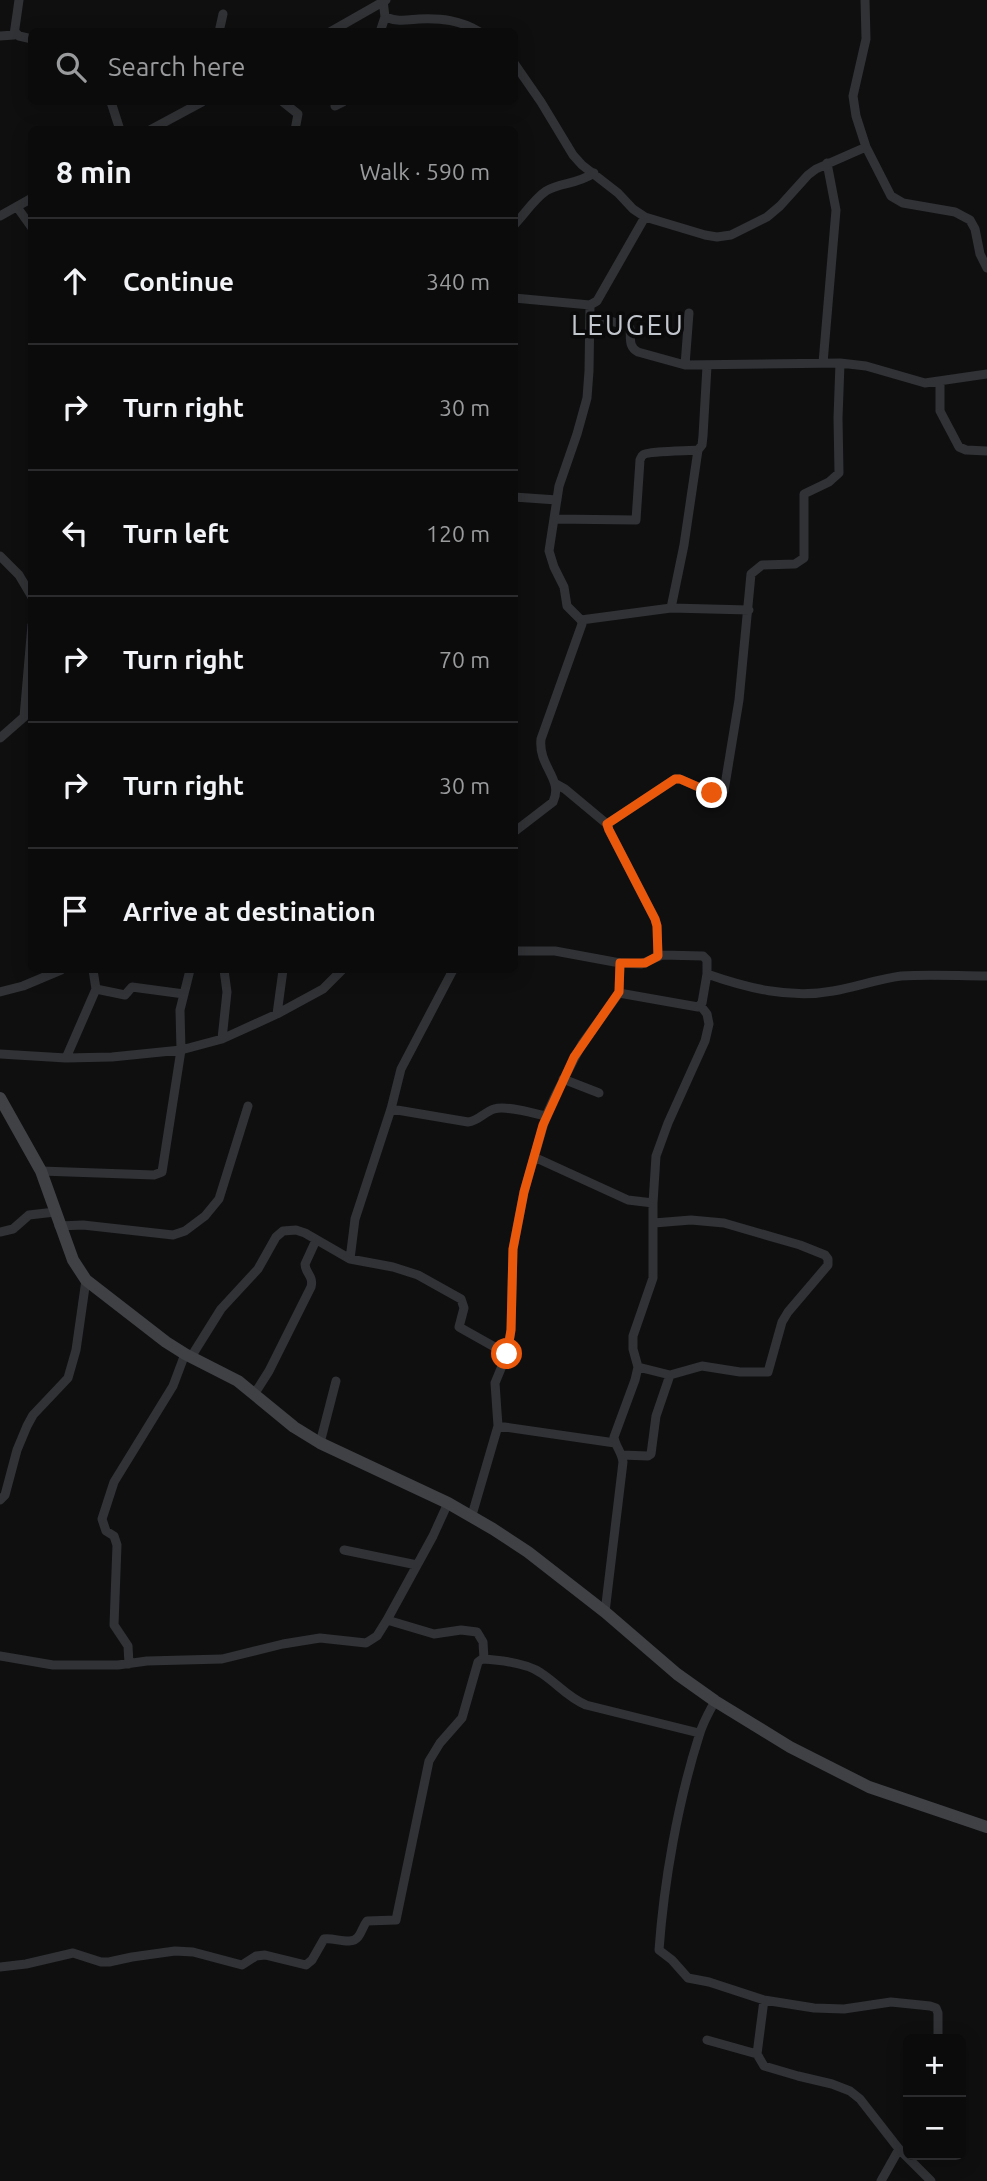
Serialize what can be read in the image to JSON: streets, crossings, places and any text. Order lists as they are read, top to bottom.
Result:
{
  "districts": ["LEUGEU"],
  "page": {
    "search": "Search here",
    "heading": ["8 min", "Walk · 590 m"],
    "list": [
      ["Continue", "340 m"],
      ["Turn right", "30 m"],
      ["Turn left", "120 m"],
      ["Turn right", "70 m"],
      ["Turn right", "30 m"],
      "Arrive at destination"
    ],
    "map_buttons": ["+", "−"]
  }
}
